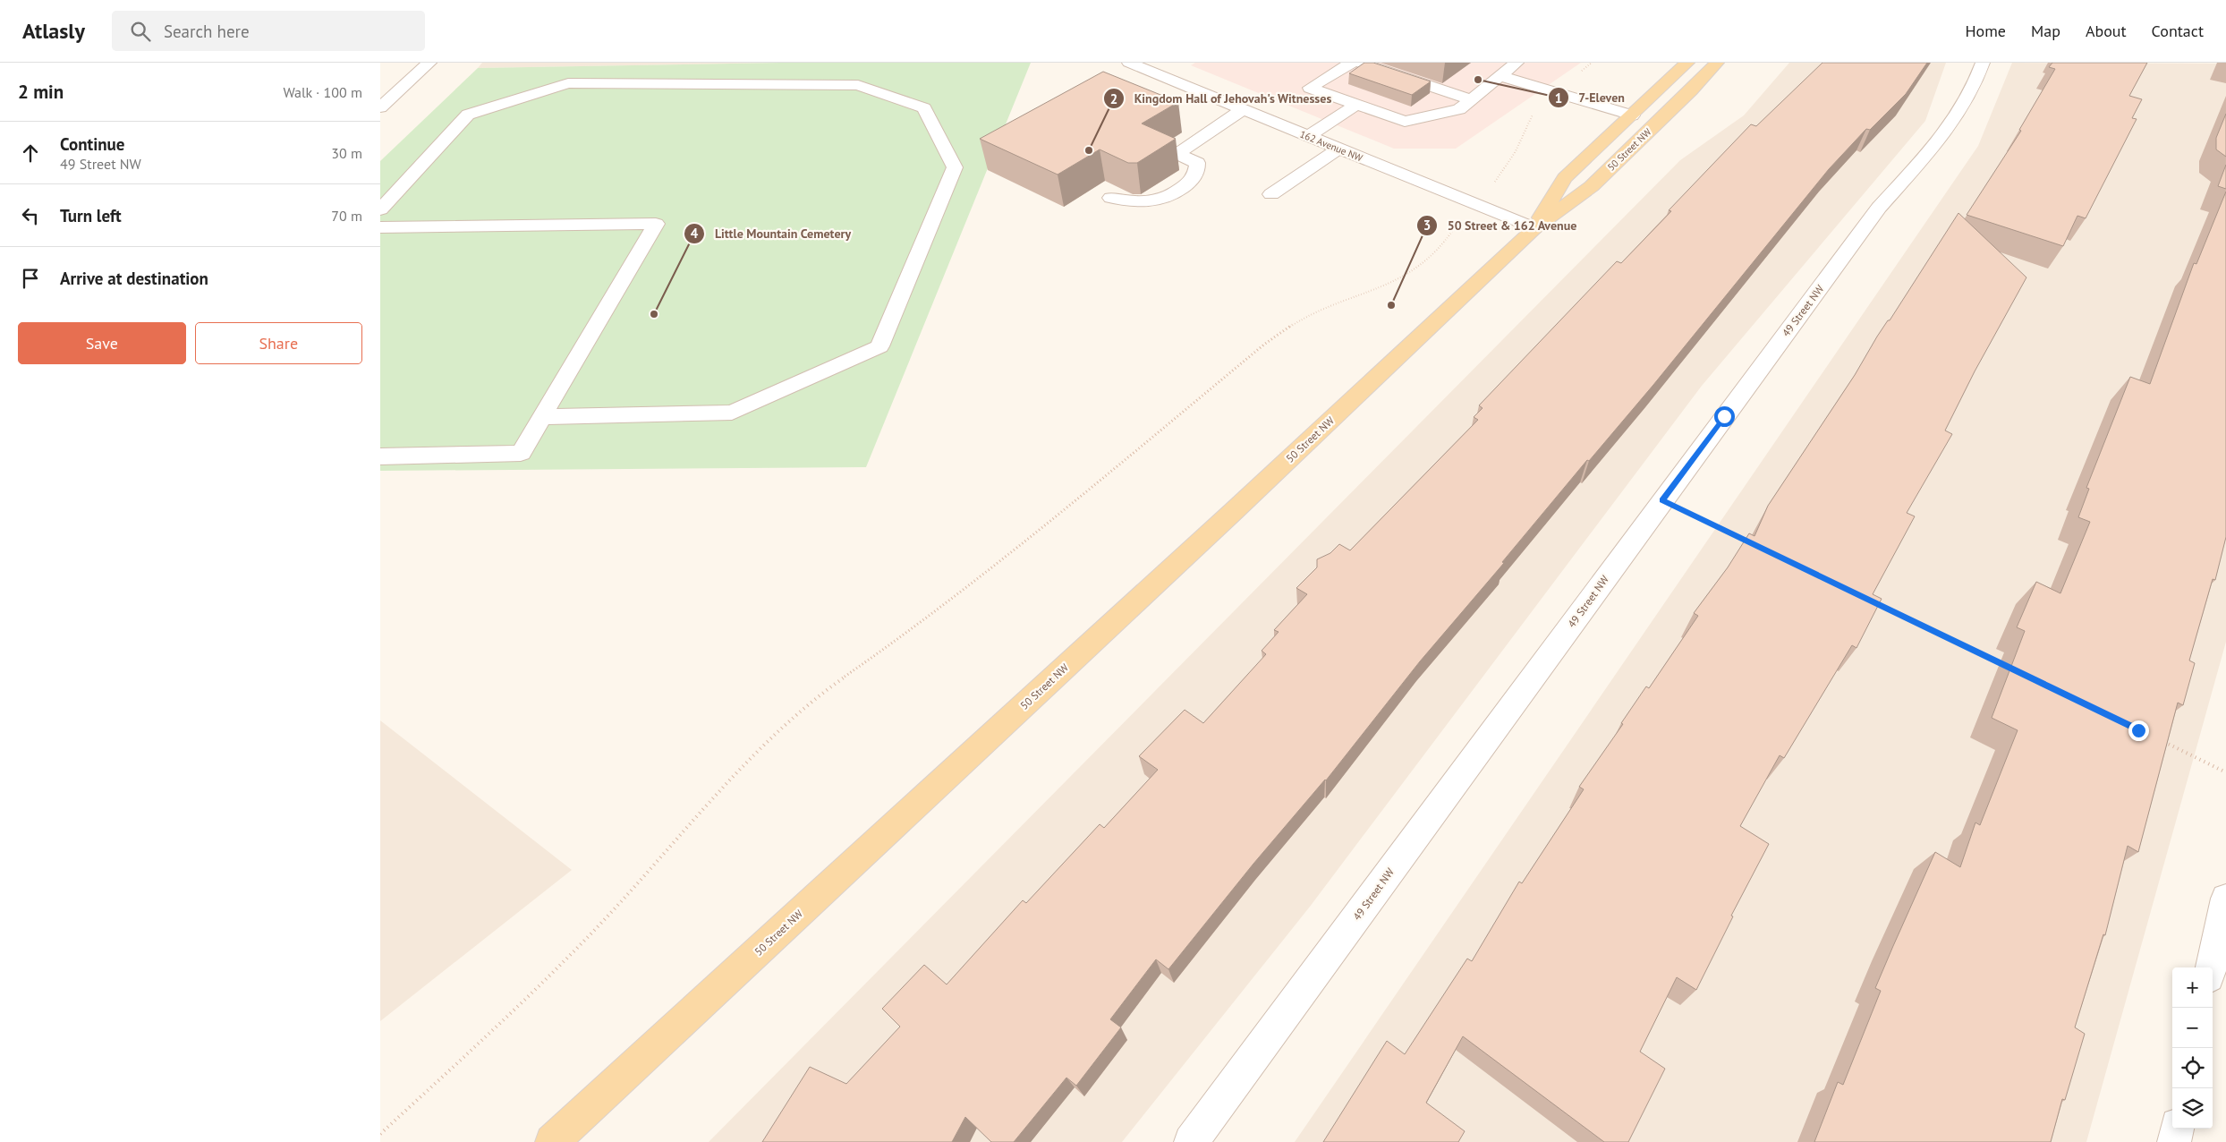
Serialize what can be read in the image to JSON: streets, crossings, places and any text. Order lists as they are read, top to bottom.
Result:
{
  "streets": {
    "main road": ["50 Street NW"],
    "street": ["162 Avenue NW", "49 Street NW"]
  },
  "crossings": [
    ["162 Avenue NW", "50 Street NW"]
  ],
  "places": [
    "7-Eleven",
    "Kingdom Hall of Jehovah's Witnesses",
    "50 Street & 162 Avenue",
    "Little Mountain Cemetery"
  ],
  "page": {
    "header": "Atlasly",
    "search": "Search here",
    "nav": [
      "Home",
      "Map",
      "About",
      "Contact"
    ],
    "heading": ["2 min", "Walk · 100 m"],
    "list": [
      ["Continue", "49 Street NW", "30 m"],
      ["Turn left", "70 m"],
      "Arrive at destination"
    ],
    "buttons": ["Save", "Share"],
    "map_buttons": ["+", "−"]
  }
}
